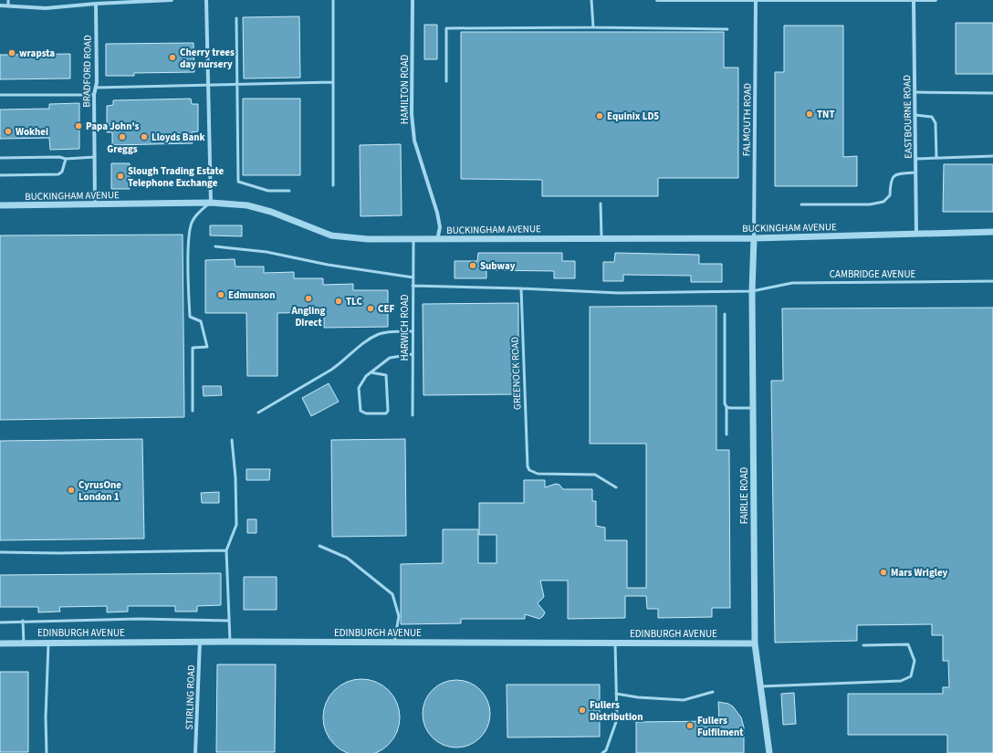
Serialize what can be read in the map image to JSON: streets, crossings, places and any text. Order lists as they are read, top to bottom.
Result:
{
  "streets": {
    "street": [
      "BRADFORD ROAD",
      "HAMILTON ROAD",
      "EASTBOURNE ROAD",
      "FALMOUTH ROAD",
      "BUCKINGHAM AVENUE",
      "FAIRLIE ROAD",
      "EDINBURGH AVENUE",
      "STIRLING ROAD"
    ],
    "lane": ["CAMBRIDGE AVENUE", "HARWICH ROAD", "GREENOCK ROAD"]
  },
  "crossings": [
    ["BRADFORD ROAD", "BUCKINGHAM AVENUE"],
    ["HAMILTON ROAD", "BUCKINGHAM AVENUE"],
    ["EASTBOURNE ROAD", "BUCKINGHAM AVENUE"],
    ["FALMOUTH ROAD", "BUCKINGHAM AVENUE"],
    ["FALMOUTH ROAD", "FAIRLIE ROAD"],
    ["BUCKINGHAM AVENUE", "HARWICH ROAD"],
    ["BUCKINGHAM AVENUE", "FAIRLIE ROAD"],
    ["CAMBRIDGE AVENUE", "HARWICH ROAD"],
    ["CAMBRIDGE AVENUE", "GREENOCK ROAD"],
    ["CAMBRIDGE AVENUE", "FAIRLIE ROAD"],
    ["FAIRLIE ROAD", "EDINBURGH AVENUE"],
    ["EDINBURGH AVENUE", "STIRLING ROAD"]
  ],
  "places": [
    "wrapsta",
    "Cherry trees day nursery",
    "TNT",
    "Equinix LD5",
    "Papa John's",
    "Wokhei",
    "Greggs",
    "Lloyds Bank",
    "Slough Trading Estate Telephone Exchange",
    "Subway",
    "Edmunson",
    "Angling Direct",
    "TLC",
    "CEF",
    "CyrusOne London 1",
    "Mars Wrigley",
    "Fullers Distribution",
    "Fullers Fulfilment"
  ]
}
